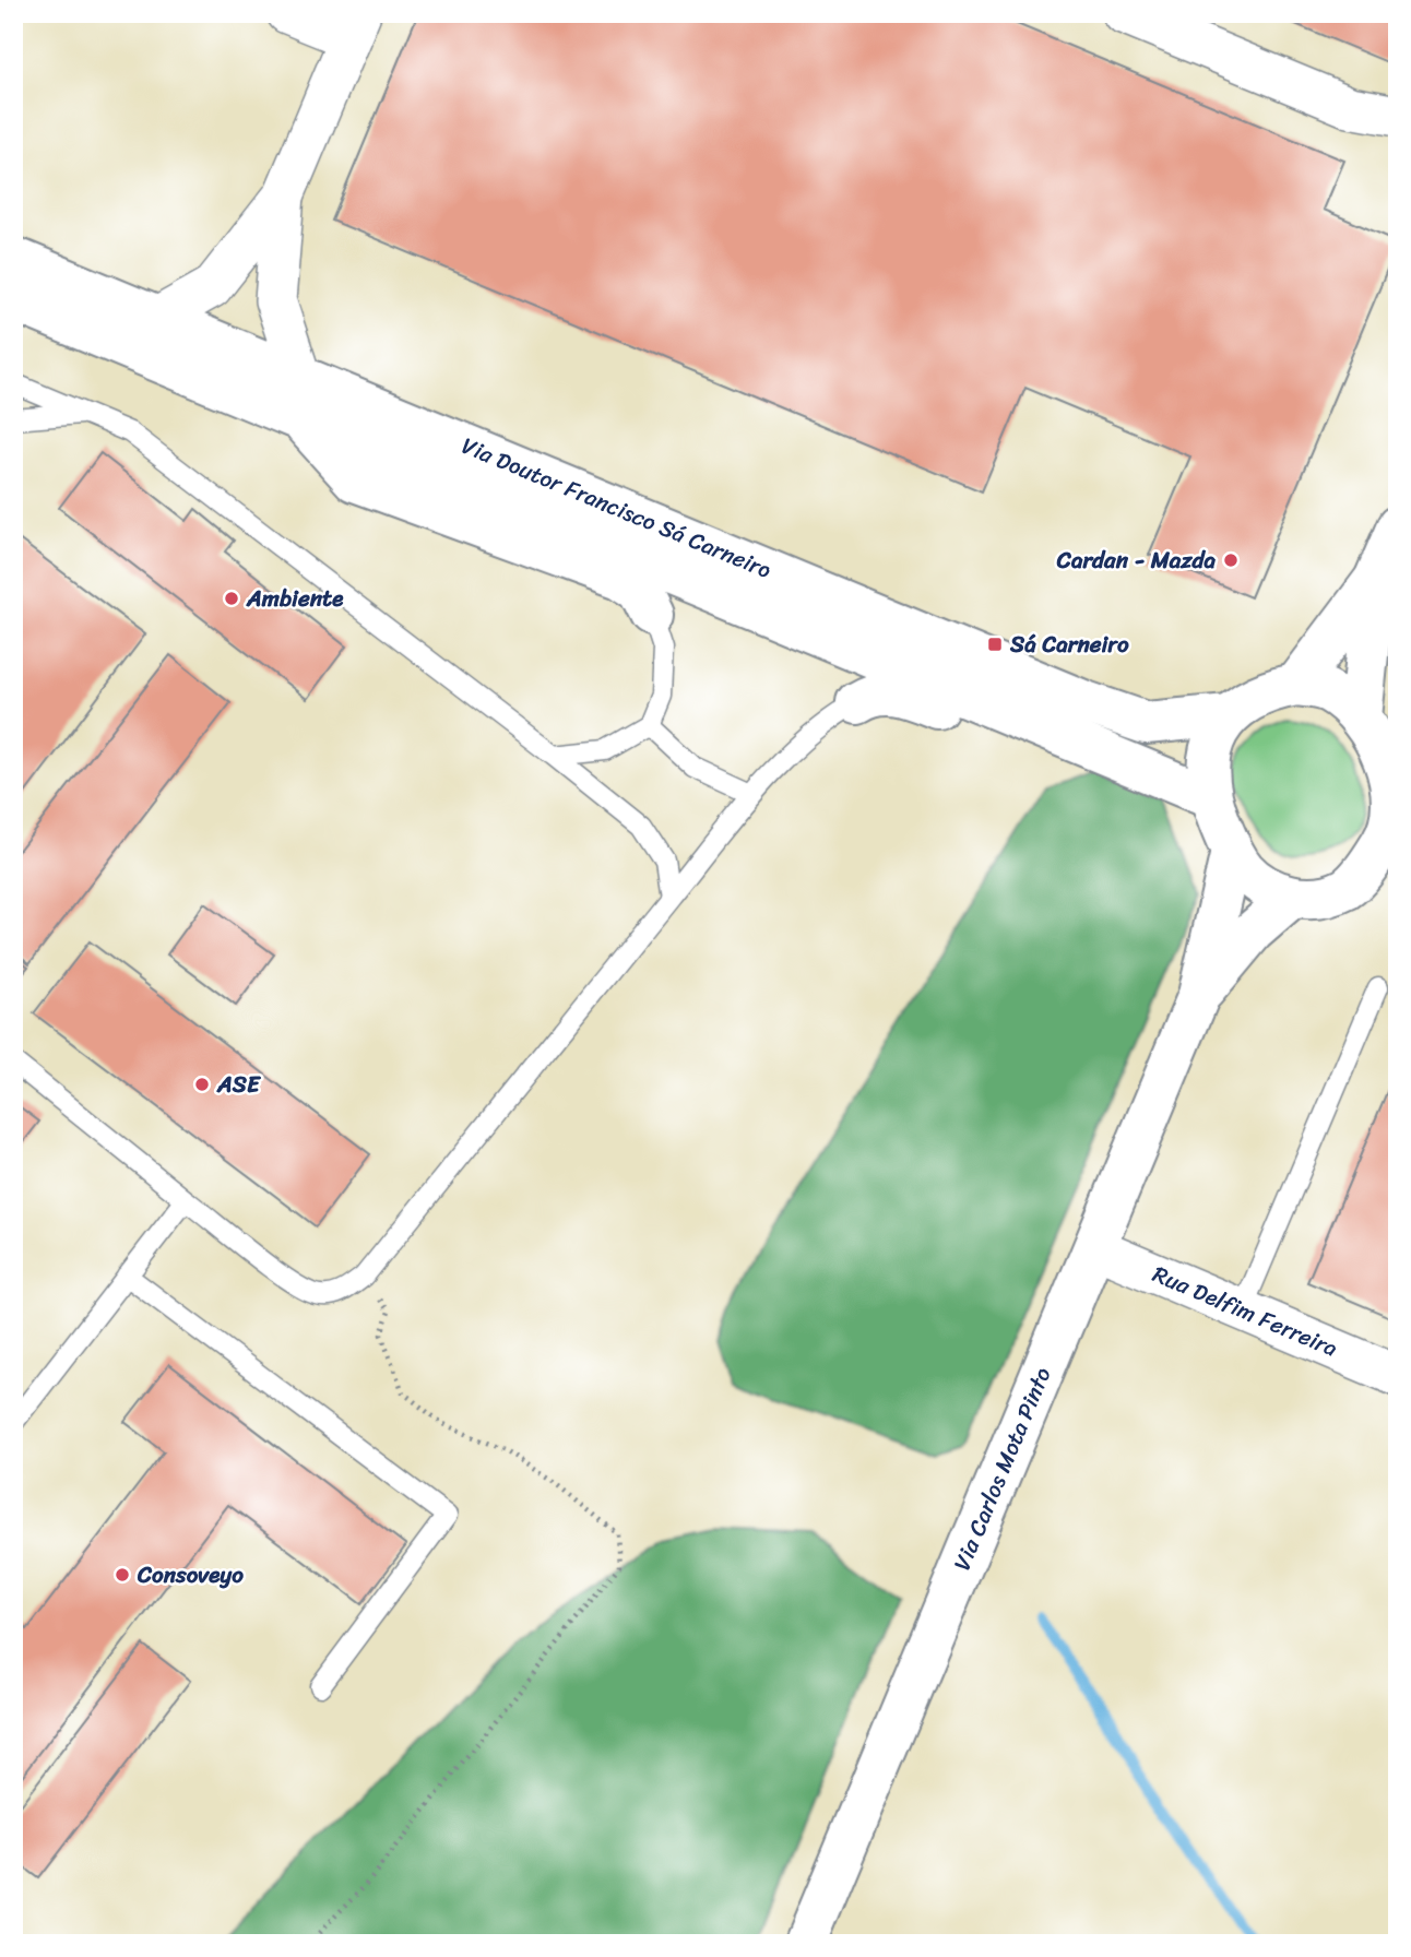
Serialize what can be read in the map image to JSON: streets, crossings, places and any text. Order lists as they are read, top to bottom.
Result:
{
  "streets": {
    "main road": ["Via Doutor Francisco Sá Carneiro", "Via Carlos Mota Pinto"],
    "street": ["Rua Delfim Ferreira"]
  },
  "crossings": [
    ["Via Doutor Francisco Sá Carneiro", "Via Carlos Mota Pinto"],
    ["Rua Delfim Ferreira", "Via Carlos Mota Pinto"]
  ],
  "places": {
    "other": [
      "Cardan - Mazda",
      "Ambiente",
      "ASE",
      "Consoveyo"
    ],
    "transit": ["Sá Carneiro"]
  }
}
